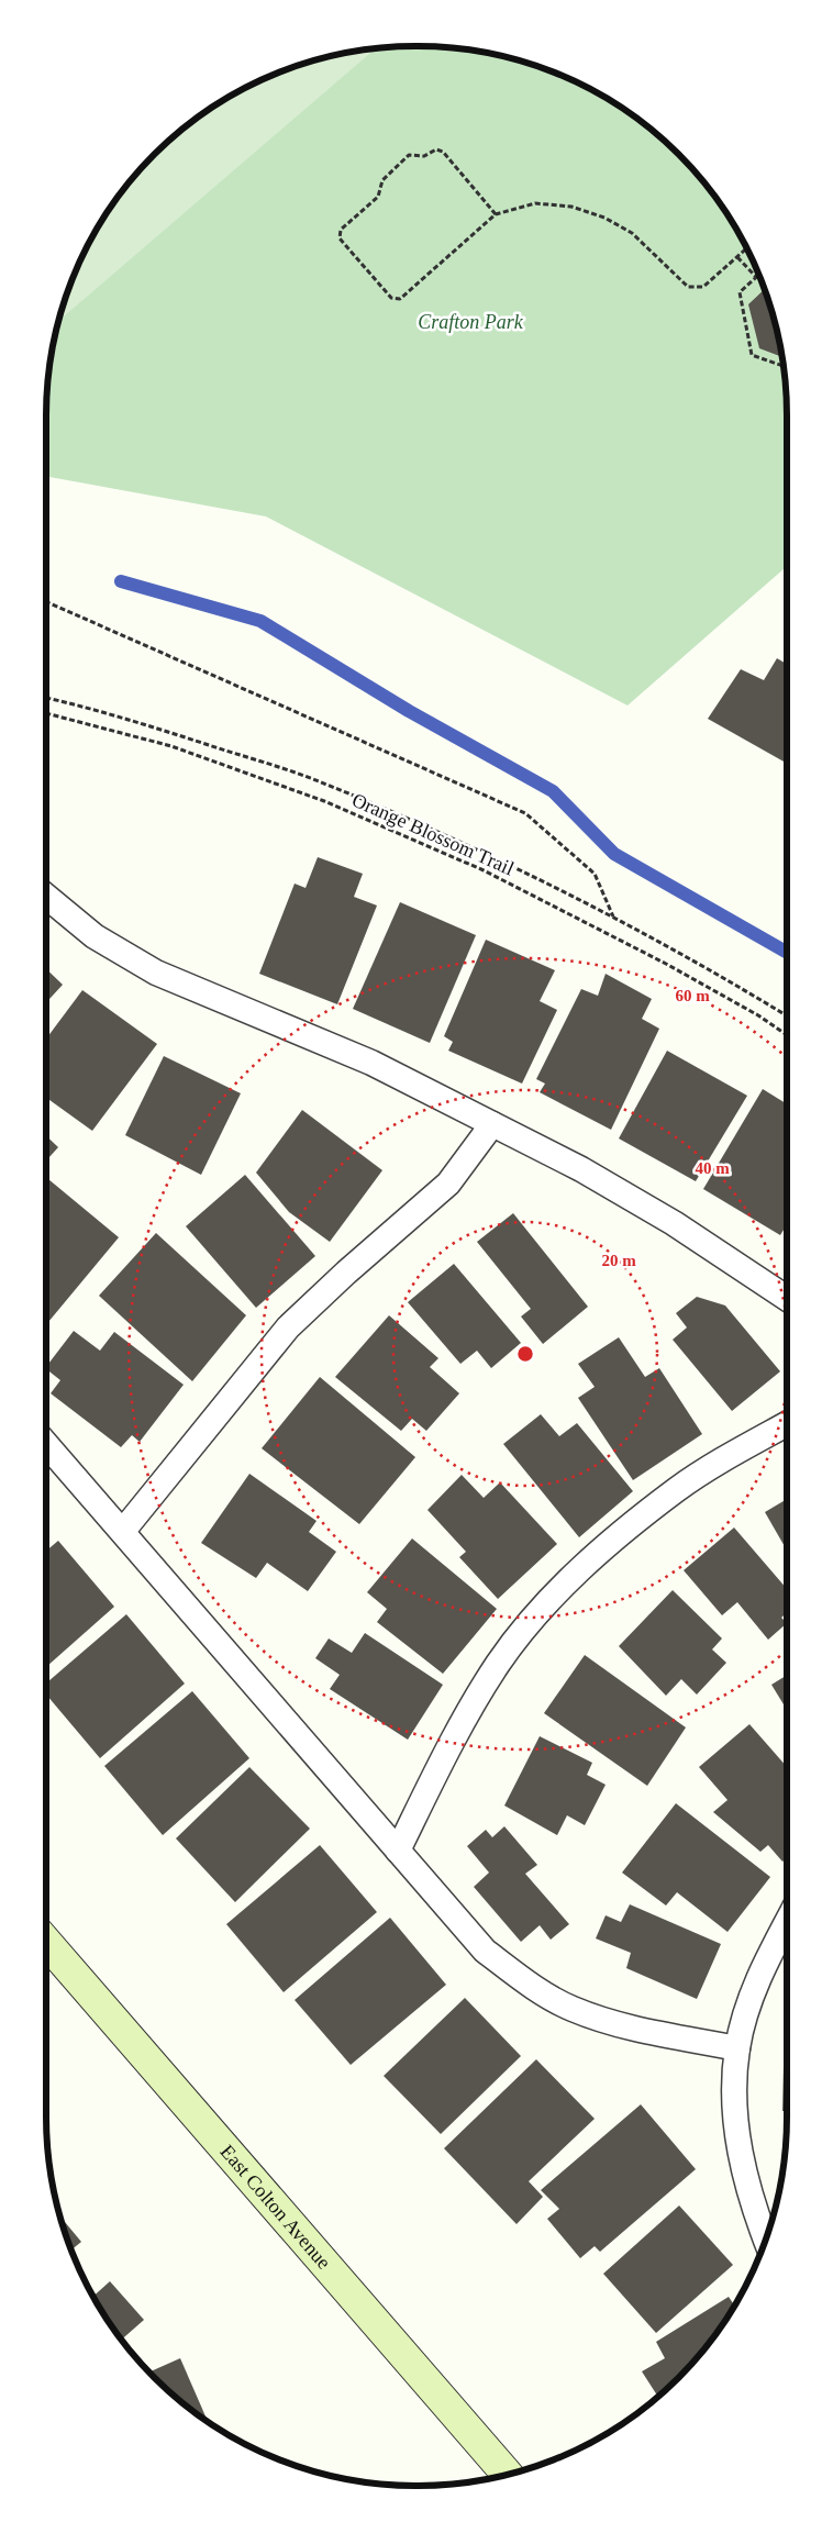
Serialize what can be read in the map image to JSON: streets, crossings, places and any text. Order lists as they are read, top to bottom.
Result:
{
  "streets": {
    "street": ["East Colton Avenue"],
    "path": ["Orange Blossom Trail"]
  },
  "parks": ["Crafton Park"],
  "rings": ["60 m", "40 m", "20 m"]
}
